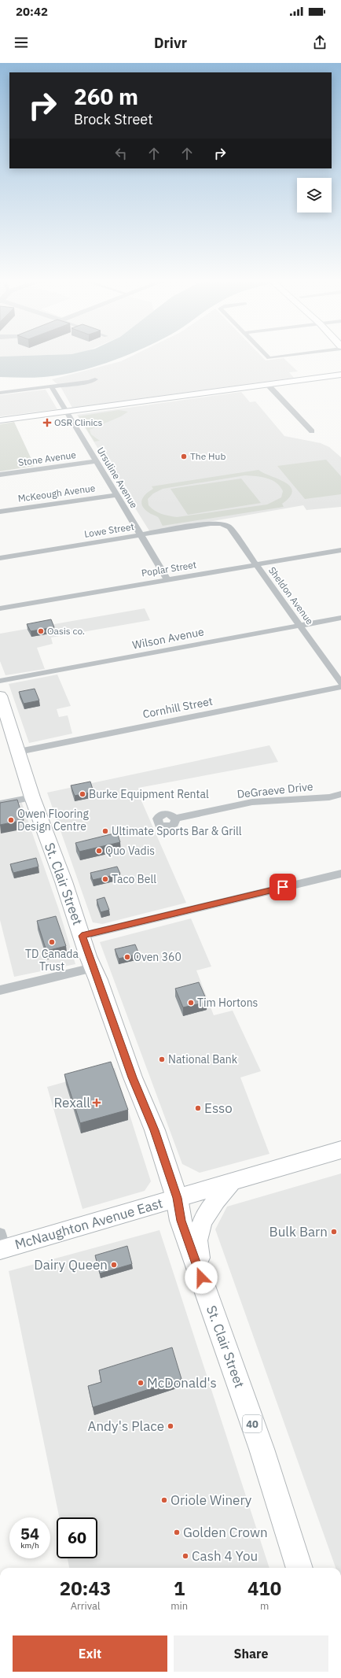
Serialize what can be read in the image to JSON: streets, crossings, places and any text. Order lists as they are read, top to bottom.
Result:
{
  "streets": {
    "main road": ["St. Clair Street", "McNaughton Avenue East", "40"],
    "street": [
      "Stone Avenue",
      "Ursuline Avenue",
      "McKeough Avenue",
      "Lowe Street",
      "Poplar Street",
      "Sheldon Avenue",
      "Wilson Avenue",
      "Cornhill Street",
      "DeGraeve Drive"
    ]
  },
  "crossings": [
    ["Stone Avenue", "Ursuline Avenue"],
    ["Ursuline Avenue", "McKeough Avenue"],
    ["Ursuline Avenue", "Lowe Street"],
    ["Ursuline Avenue", "Poplar Street"],
    ["Lowe Street", "Sheldon Avenue"],
    ["Poplar Street", "Sheldon Avenue"],
    ["Sheldon Avenue", "Wilson Avenue"],
    ["Cornhill Street", "St. Clair Street"],
    ["St. Clair Street", "McNaughton Avenue East"]
  ],
  "places": {
    "health": ["OSR Clinics", "Rexall"],
    "other": [
      "The Hub",
      "Oasis co.",
      "Burke Equipment Rental",
      "Owen Flooring Design Centre",
      "Ultimate Sports Bar & Grill",
      "Quo Vadis",
      "Taco Bell",
      "TD Canada Trust",
      "Oven 360",
      "Tim Hortons",
      "National Bank",
      "Esso",
      "Bulk Barn",
      "Dairy Queen",
      "McDonald's",
      "Andy's Place",
      "Oriole Winery",
      "Golden Crown",
      "Cash 4 You"
    ]
  },
  "page": {
    "status": "20:42",
    "header": "Drivr",
    "turn": ["260 m", "Brock Street"],
    "speed": "54 km/h",
    "limit": "60",
    "eta": [
      "20:43",
      "Arrival",
      "1",
      "min",
      "410",
      "m"
    ],
    "buttons": ["Exit", "Share"]
  }
}
